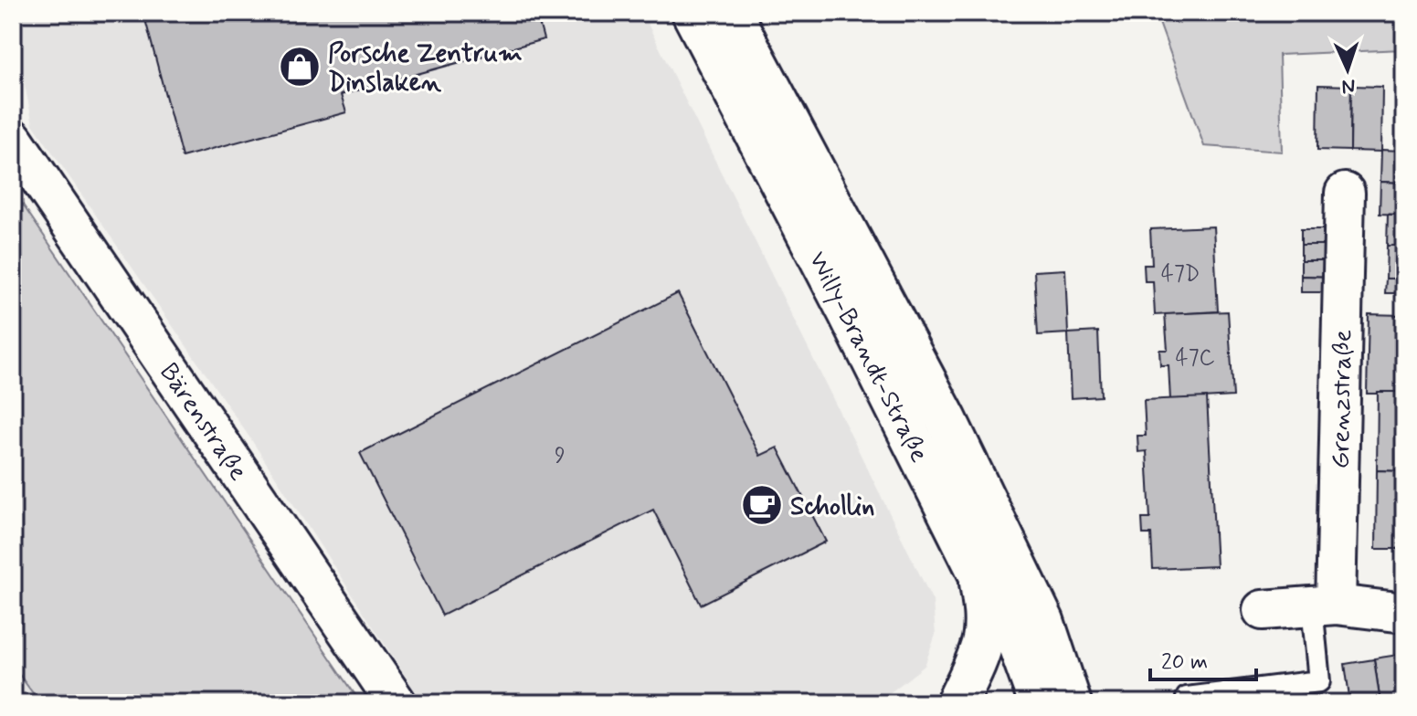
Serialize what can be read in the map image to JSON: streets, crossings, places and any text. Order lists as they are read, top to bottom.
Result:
{
  "streets": {
    "main road": ["Willy-Brandt-Straße"],
    "street": ["Grenzstraße", "Bärenstraße"]
  },
  "places": {
    "shop": ["Porsche Zentrum Dinslaken"],
    "cafe": ["Schollin"]
  },
  "house_numbers": ["47D", "47C", "9"],
  "scale_bar": "20 m",
  "north": "bottom"
}
